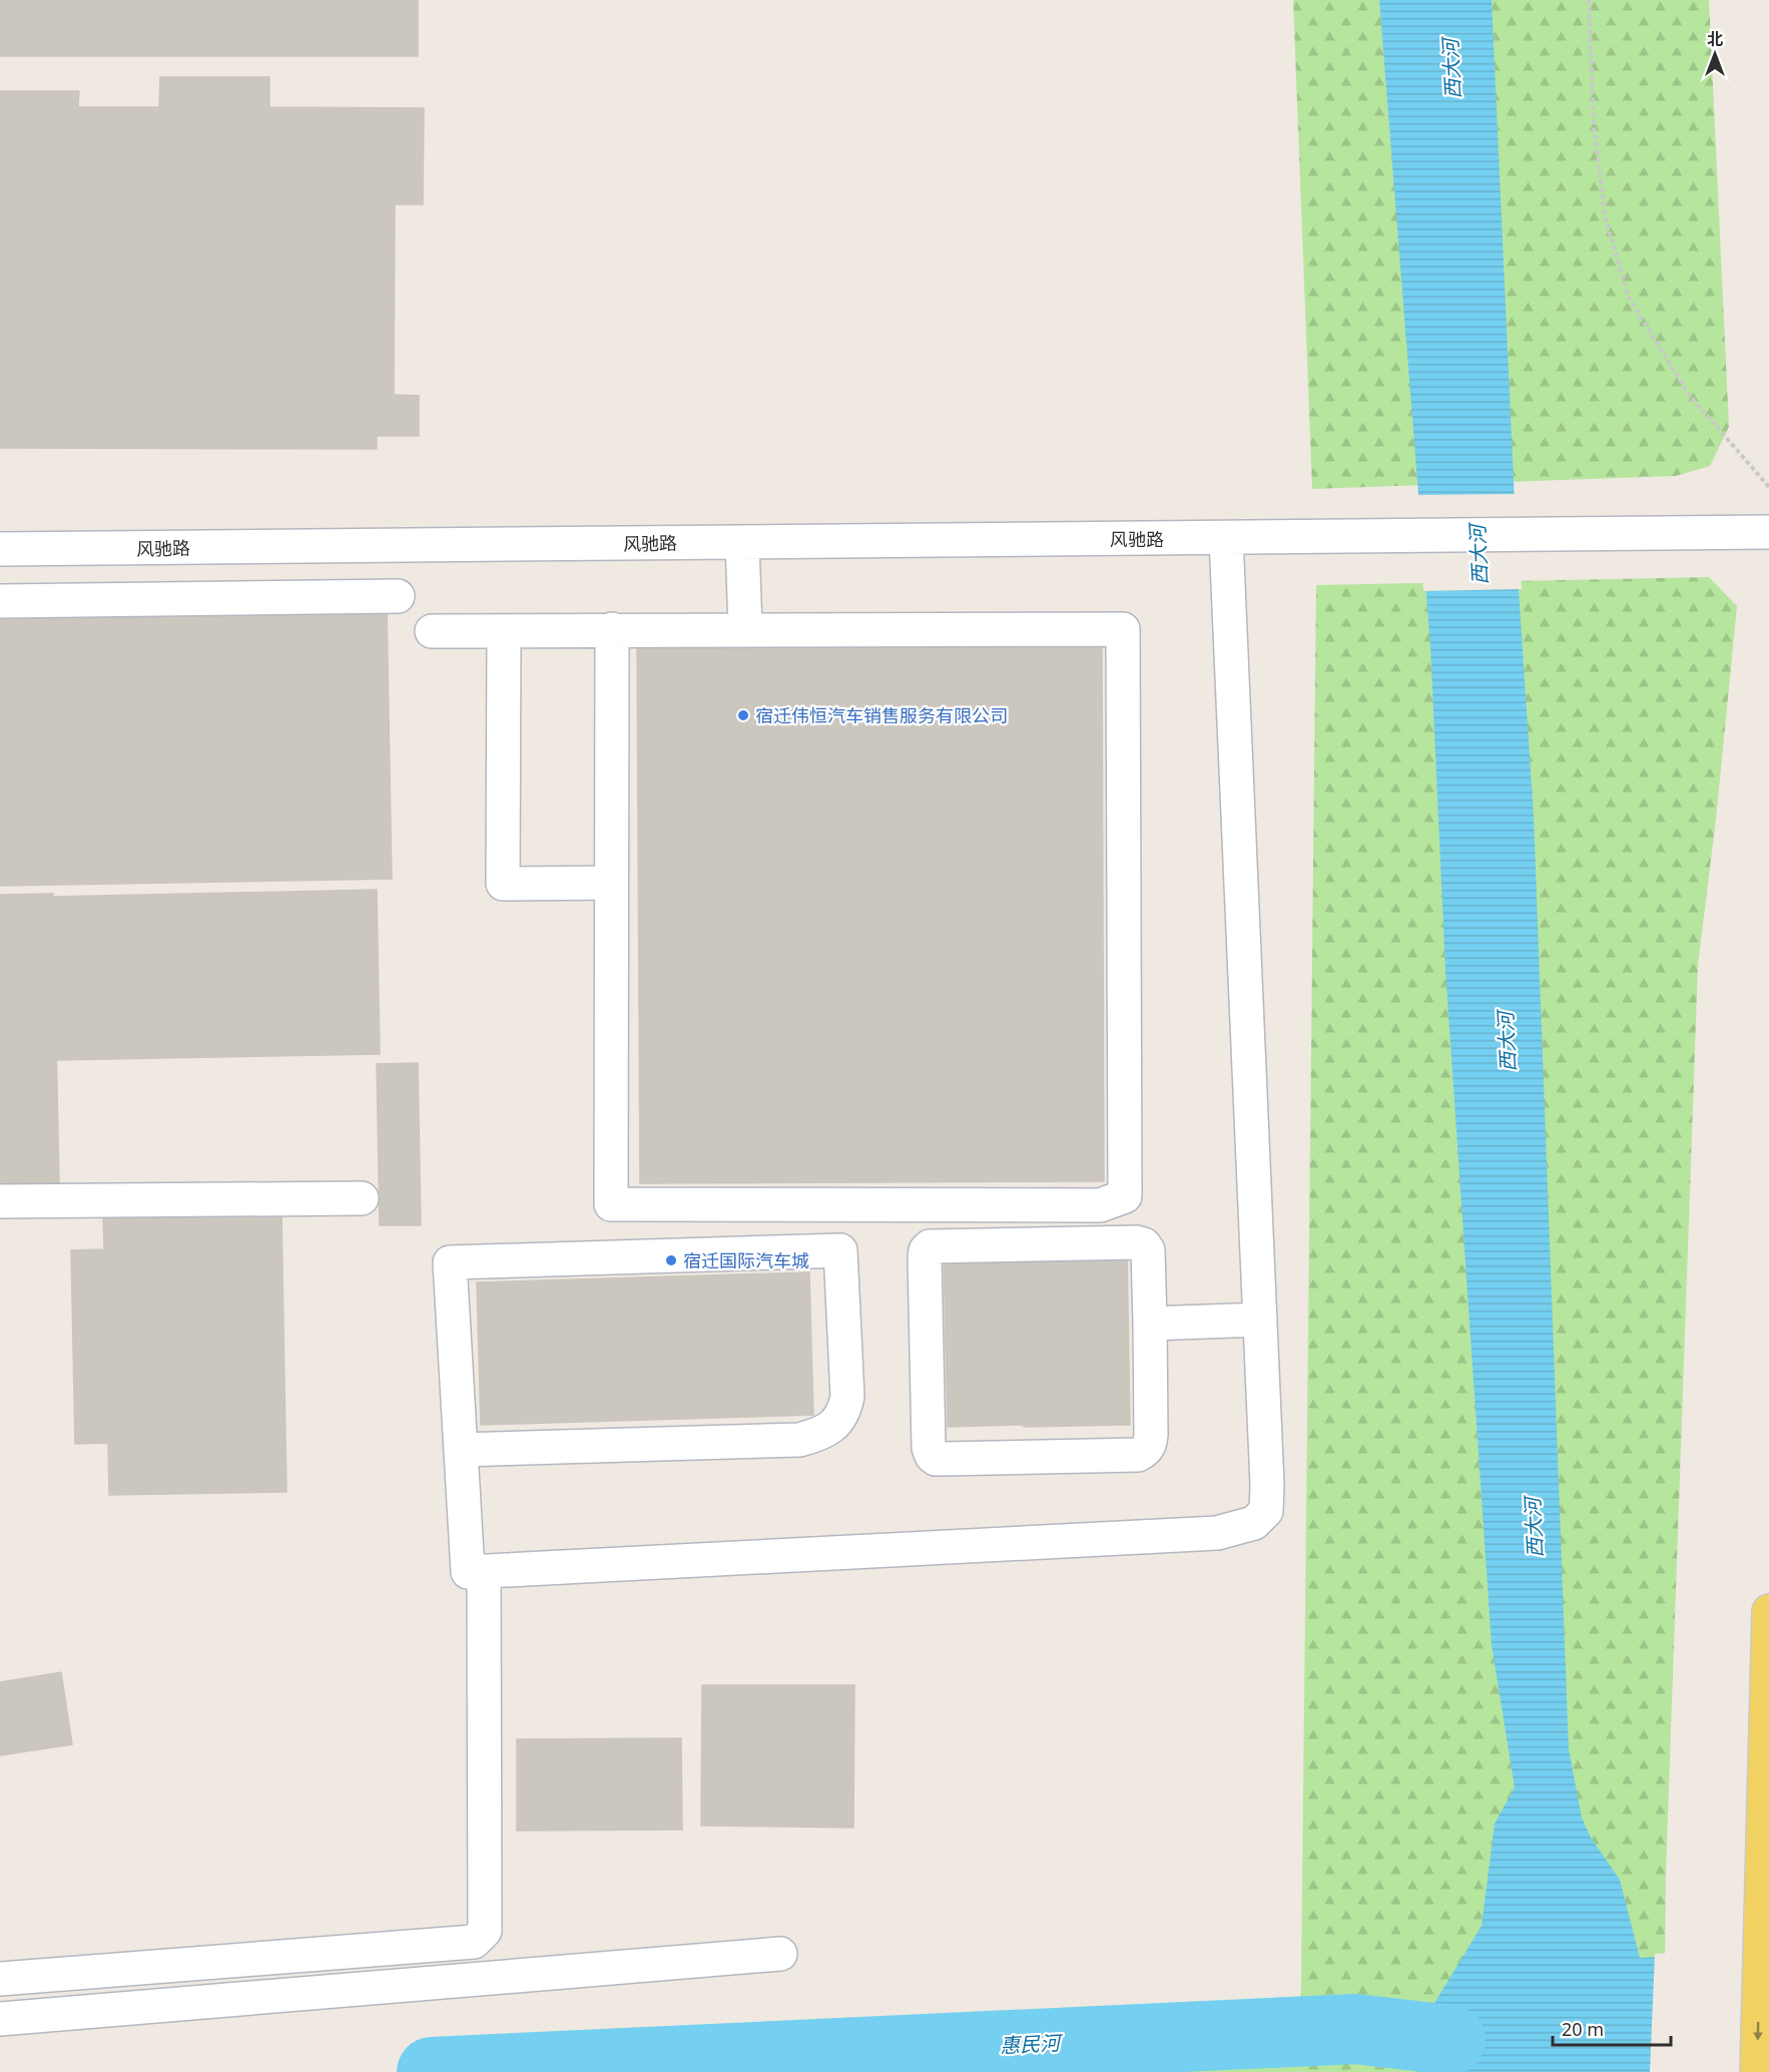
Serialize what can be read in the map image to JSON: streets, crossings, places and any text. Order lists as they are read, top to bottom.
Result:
{
  "streets": {
    "street": ["风驰路"]
  },
  "water": ["西大河", "惠民河"],
  "places": ["宿迁伟恒汽车销售服务有限公司", "宿迁国际汽车城"],
  "scale_bar": "20 m",
  "north": "top"
}
